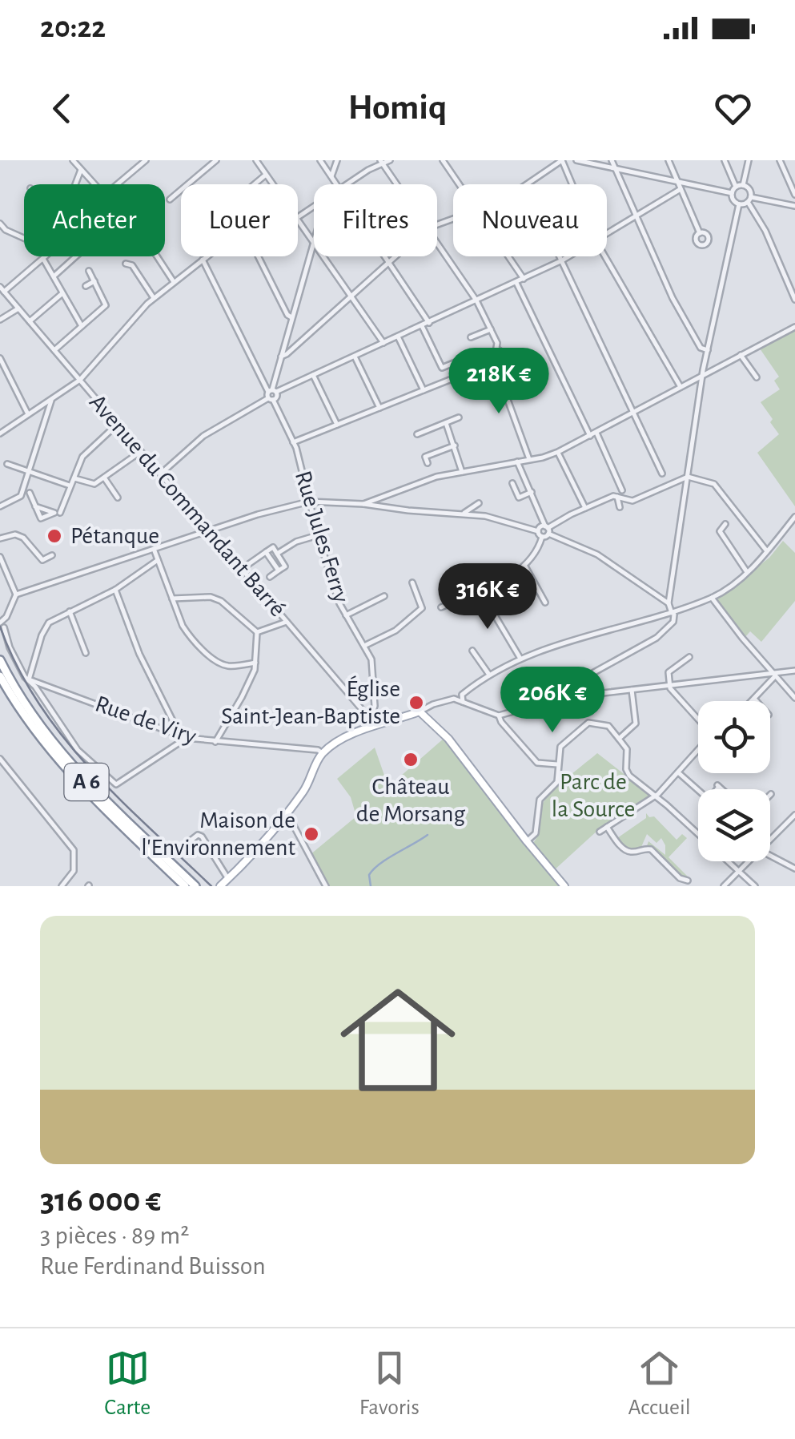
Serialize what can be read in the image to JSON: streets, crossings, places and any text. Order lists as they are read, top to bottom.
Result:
{
  "streets": {
    "highway": ["A 6"],
    "street": ["Avenue du Commandant Barré", "Rue Jules Ferry", "Rue de Viry"]
  },
  "crossings": [
    ["Avenue du Commandant Barré", "Rue Jules Ferry"]
  ],
  "parks": ["Parc de la Source"],
  "places": [
    "Pétanque",
    "Église Saint-Jean-Baptiste",
    "Château de Morsang",
    "Maison de l'Environnement"
  ],
  "page": {
    "status": "20:22",
    "header": "Homiq",
    "chip": [
      "Acheter",
      "Louer",
      "Filtres",
      "Nouveau"
    ],
    "price": ["218K €", "316K €", "206K €"],
    "list": [
      {
        "name": "316 000 €",
        "note": "3 pièces · 89 m² · Rue Ferdinand Buisson"
      }
    ],
    "tabs": ["Carte", "Favoris", "Accueil"]
  }
}
